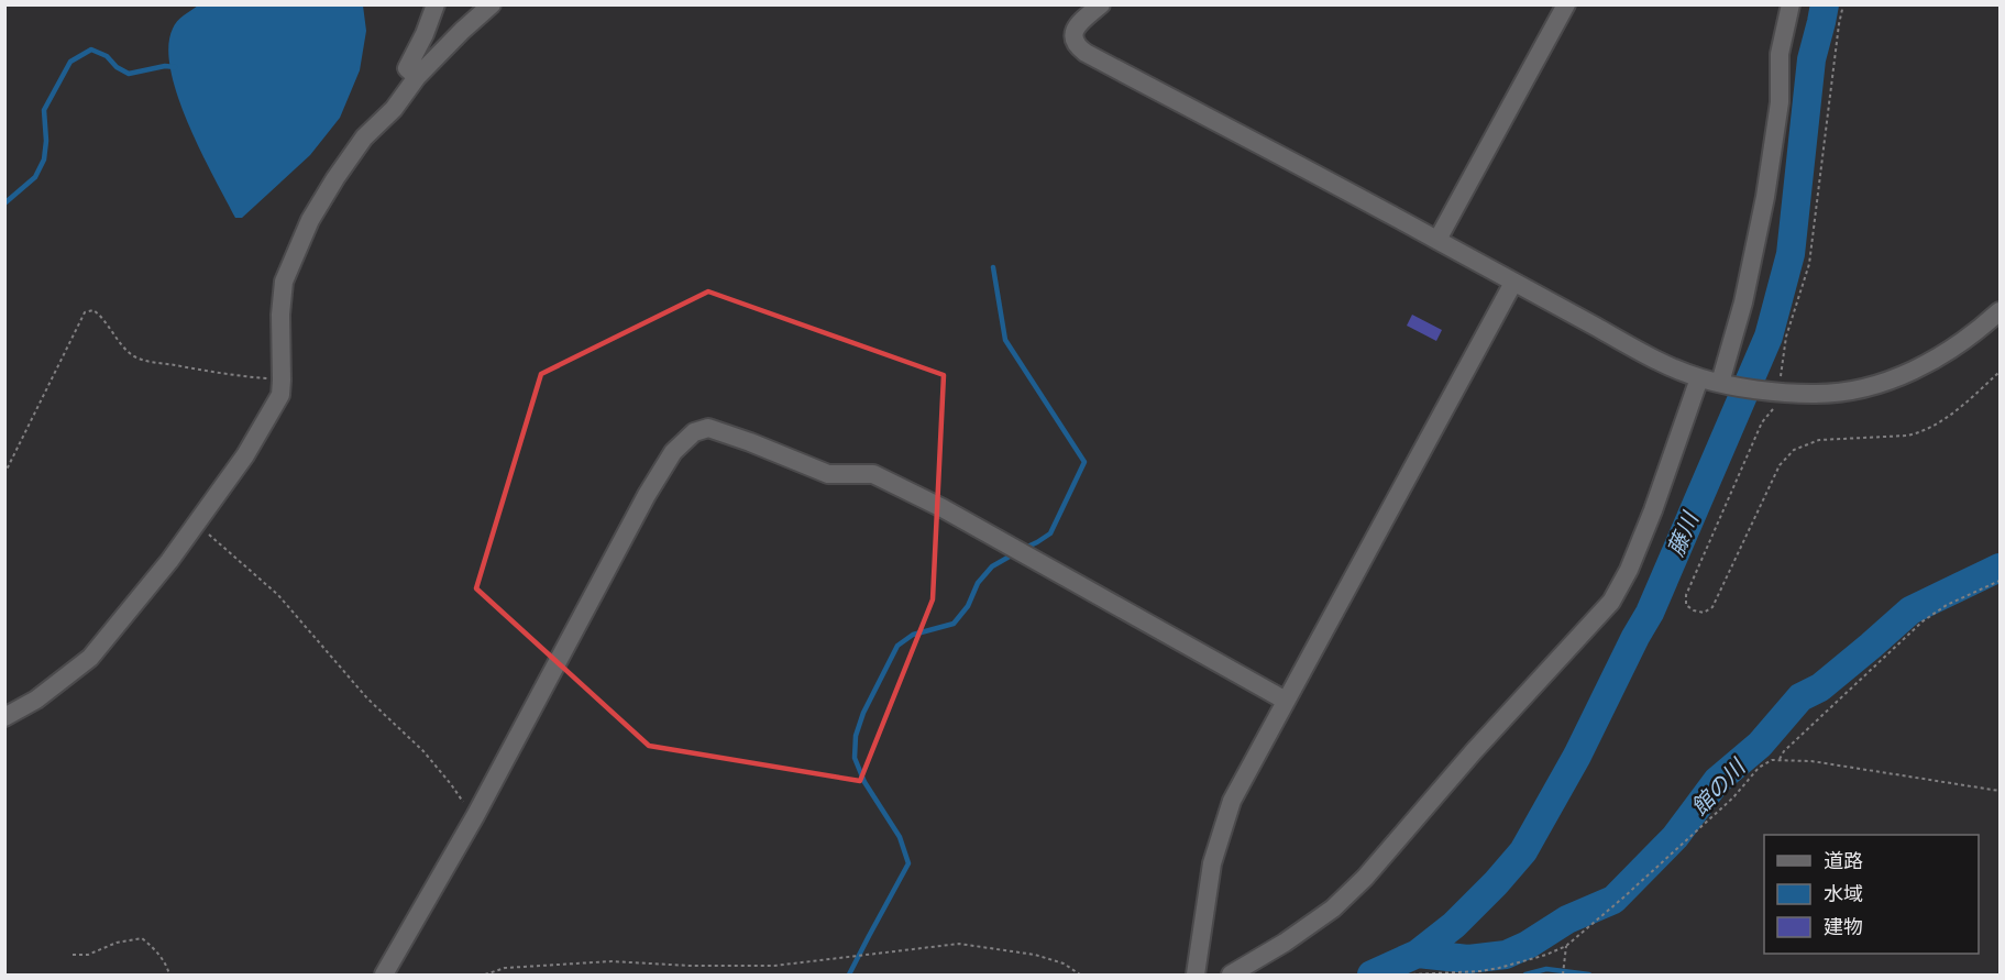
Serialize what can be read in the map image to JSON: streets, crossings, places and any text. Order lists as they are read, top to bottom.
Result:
{
  "water": ["藤川", "館の川"],
  "legend": ["道路", "水域", "建物"]
}
